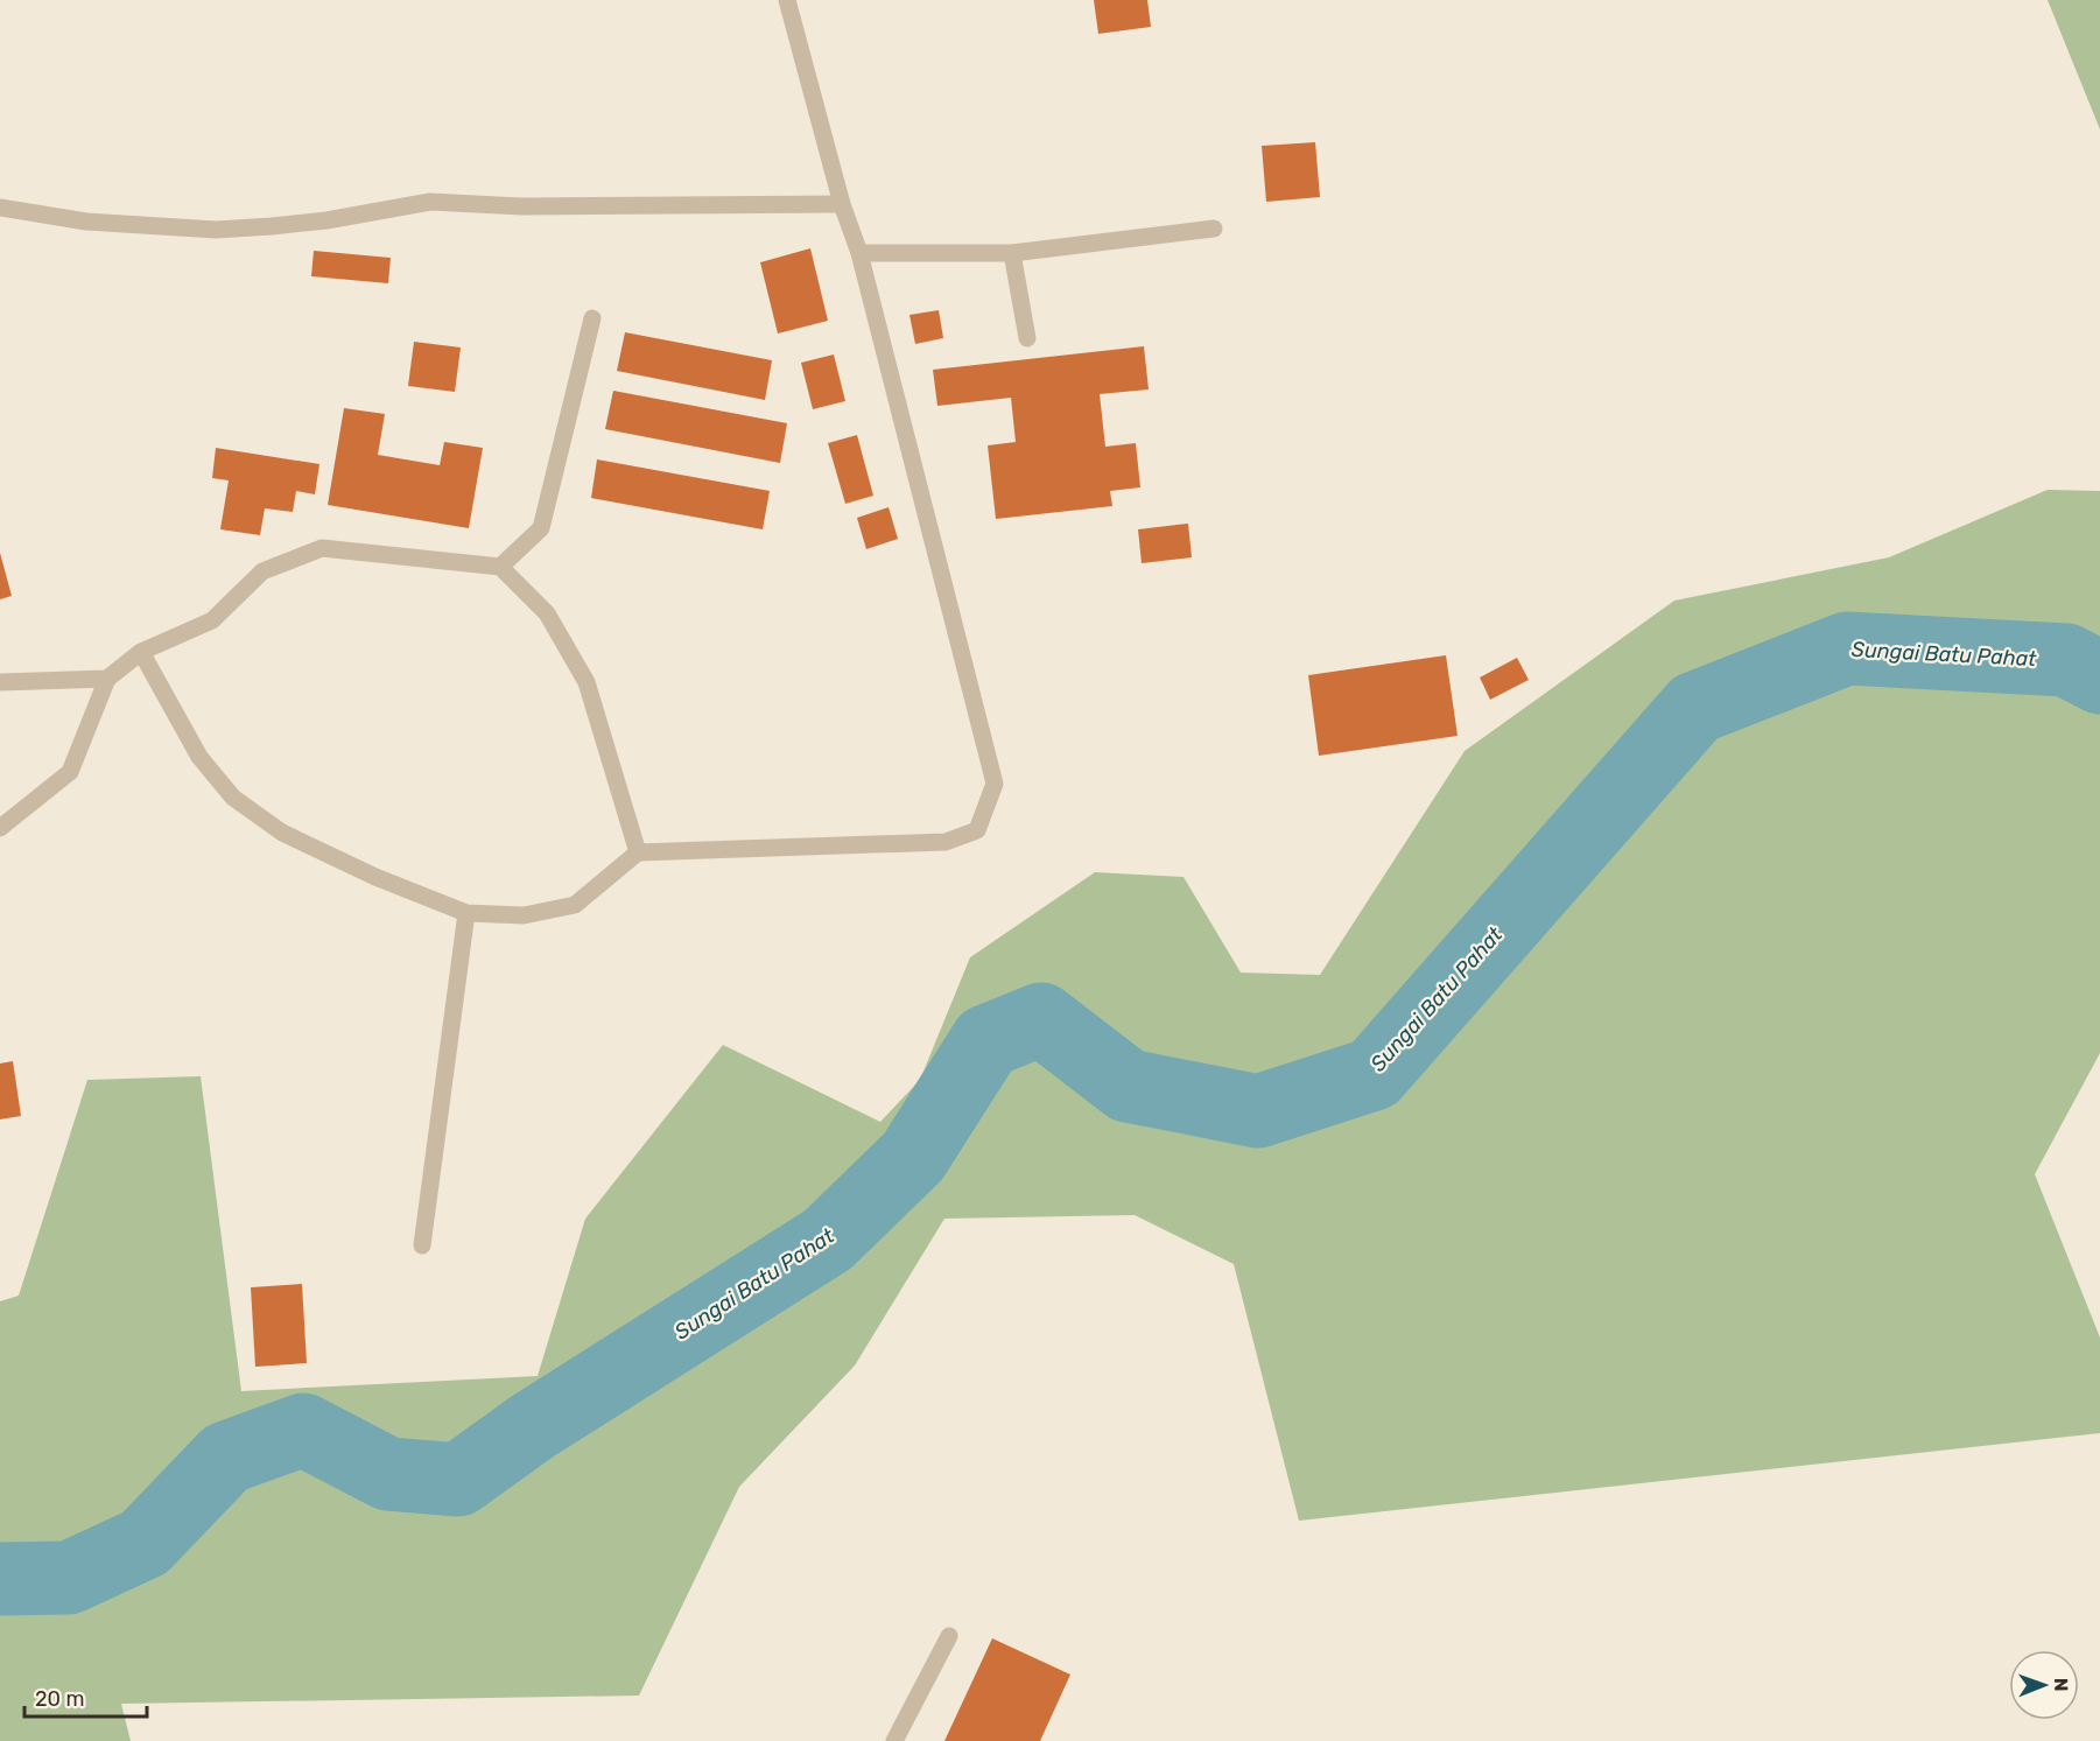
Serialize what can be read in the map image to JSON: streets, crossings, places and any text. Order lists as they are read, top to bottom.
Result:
{
  "water": ["Sungai Batu Pahat"],
  "scale_bar": "20 m",
  "north": "right"
}
